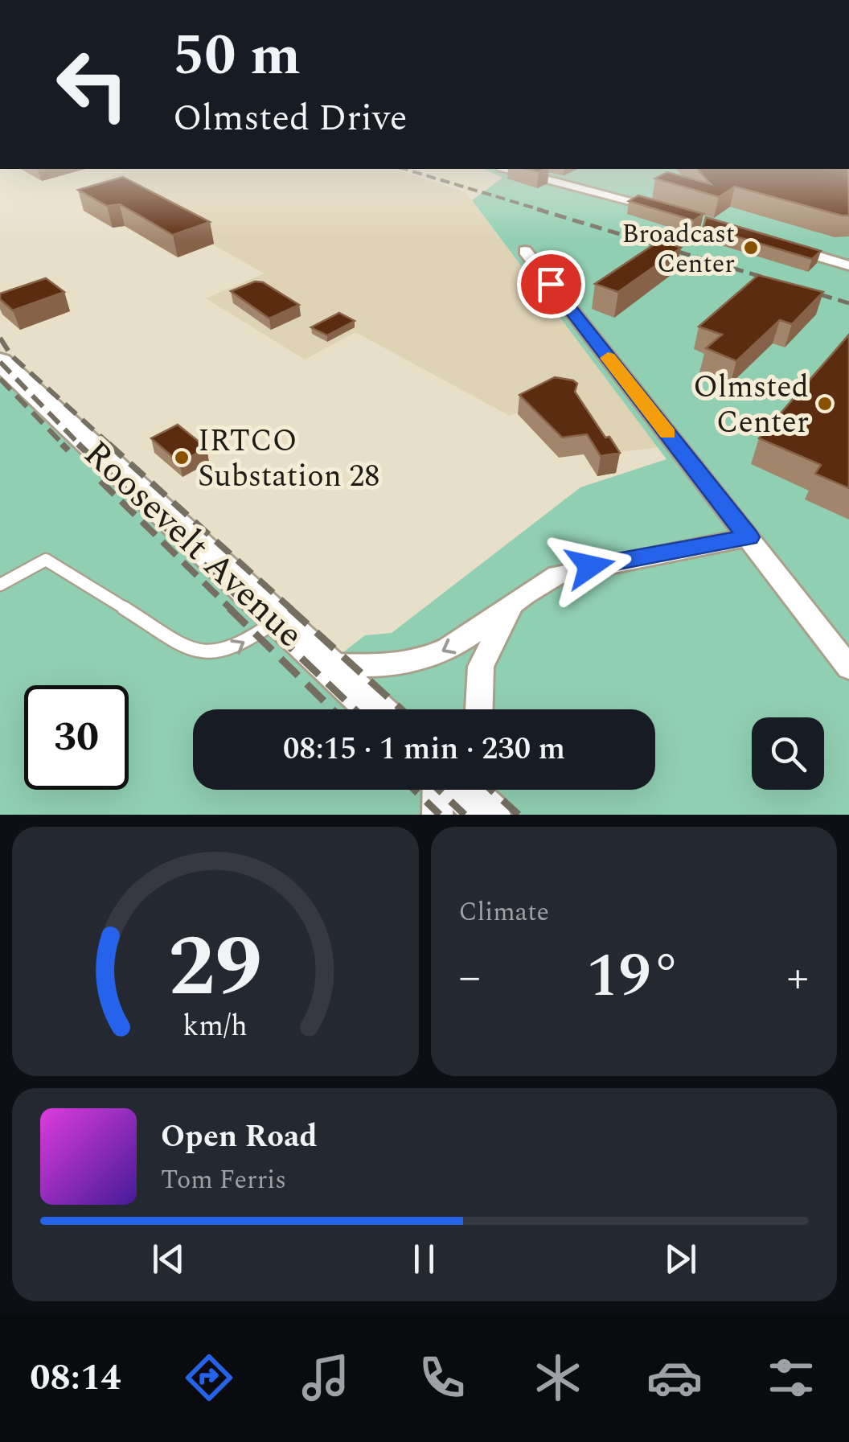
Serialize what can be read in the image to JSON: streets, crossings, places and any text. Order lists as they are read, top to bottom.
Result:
{
  "streets": {
    "main road": ["Roosevelt Avenue"]
  },
  "places": ["Broadcast Center", "Olmsted Center", "IRTCO Substation 28"],
  "page": {
    "turn": ["50 m", "Olmsted Drive"],
    "limit": "30",
    "trip": "08:15 · 1 min · 230 m",
    "tile": "Climate",
    "heat": ["−", "19°", "+"],
    "song": ["Open Road", "Tom Ferris"],
    "tabs": "08:14",
    "gauge": ["29", "km/h"]
  }
}
